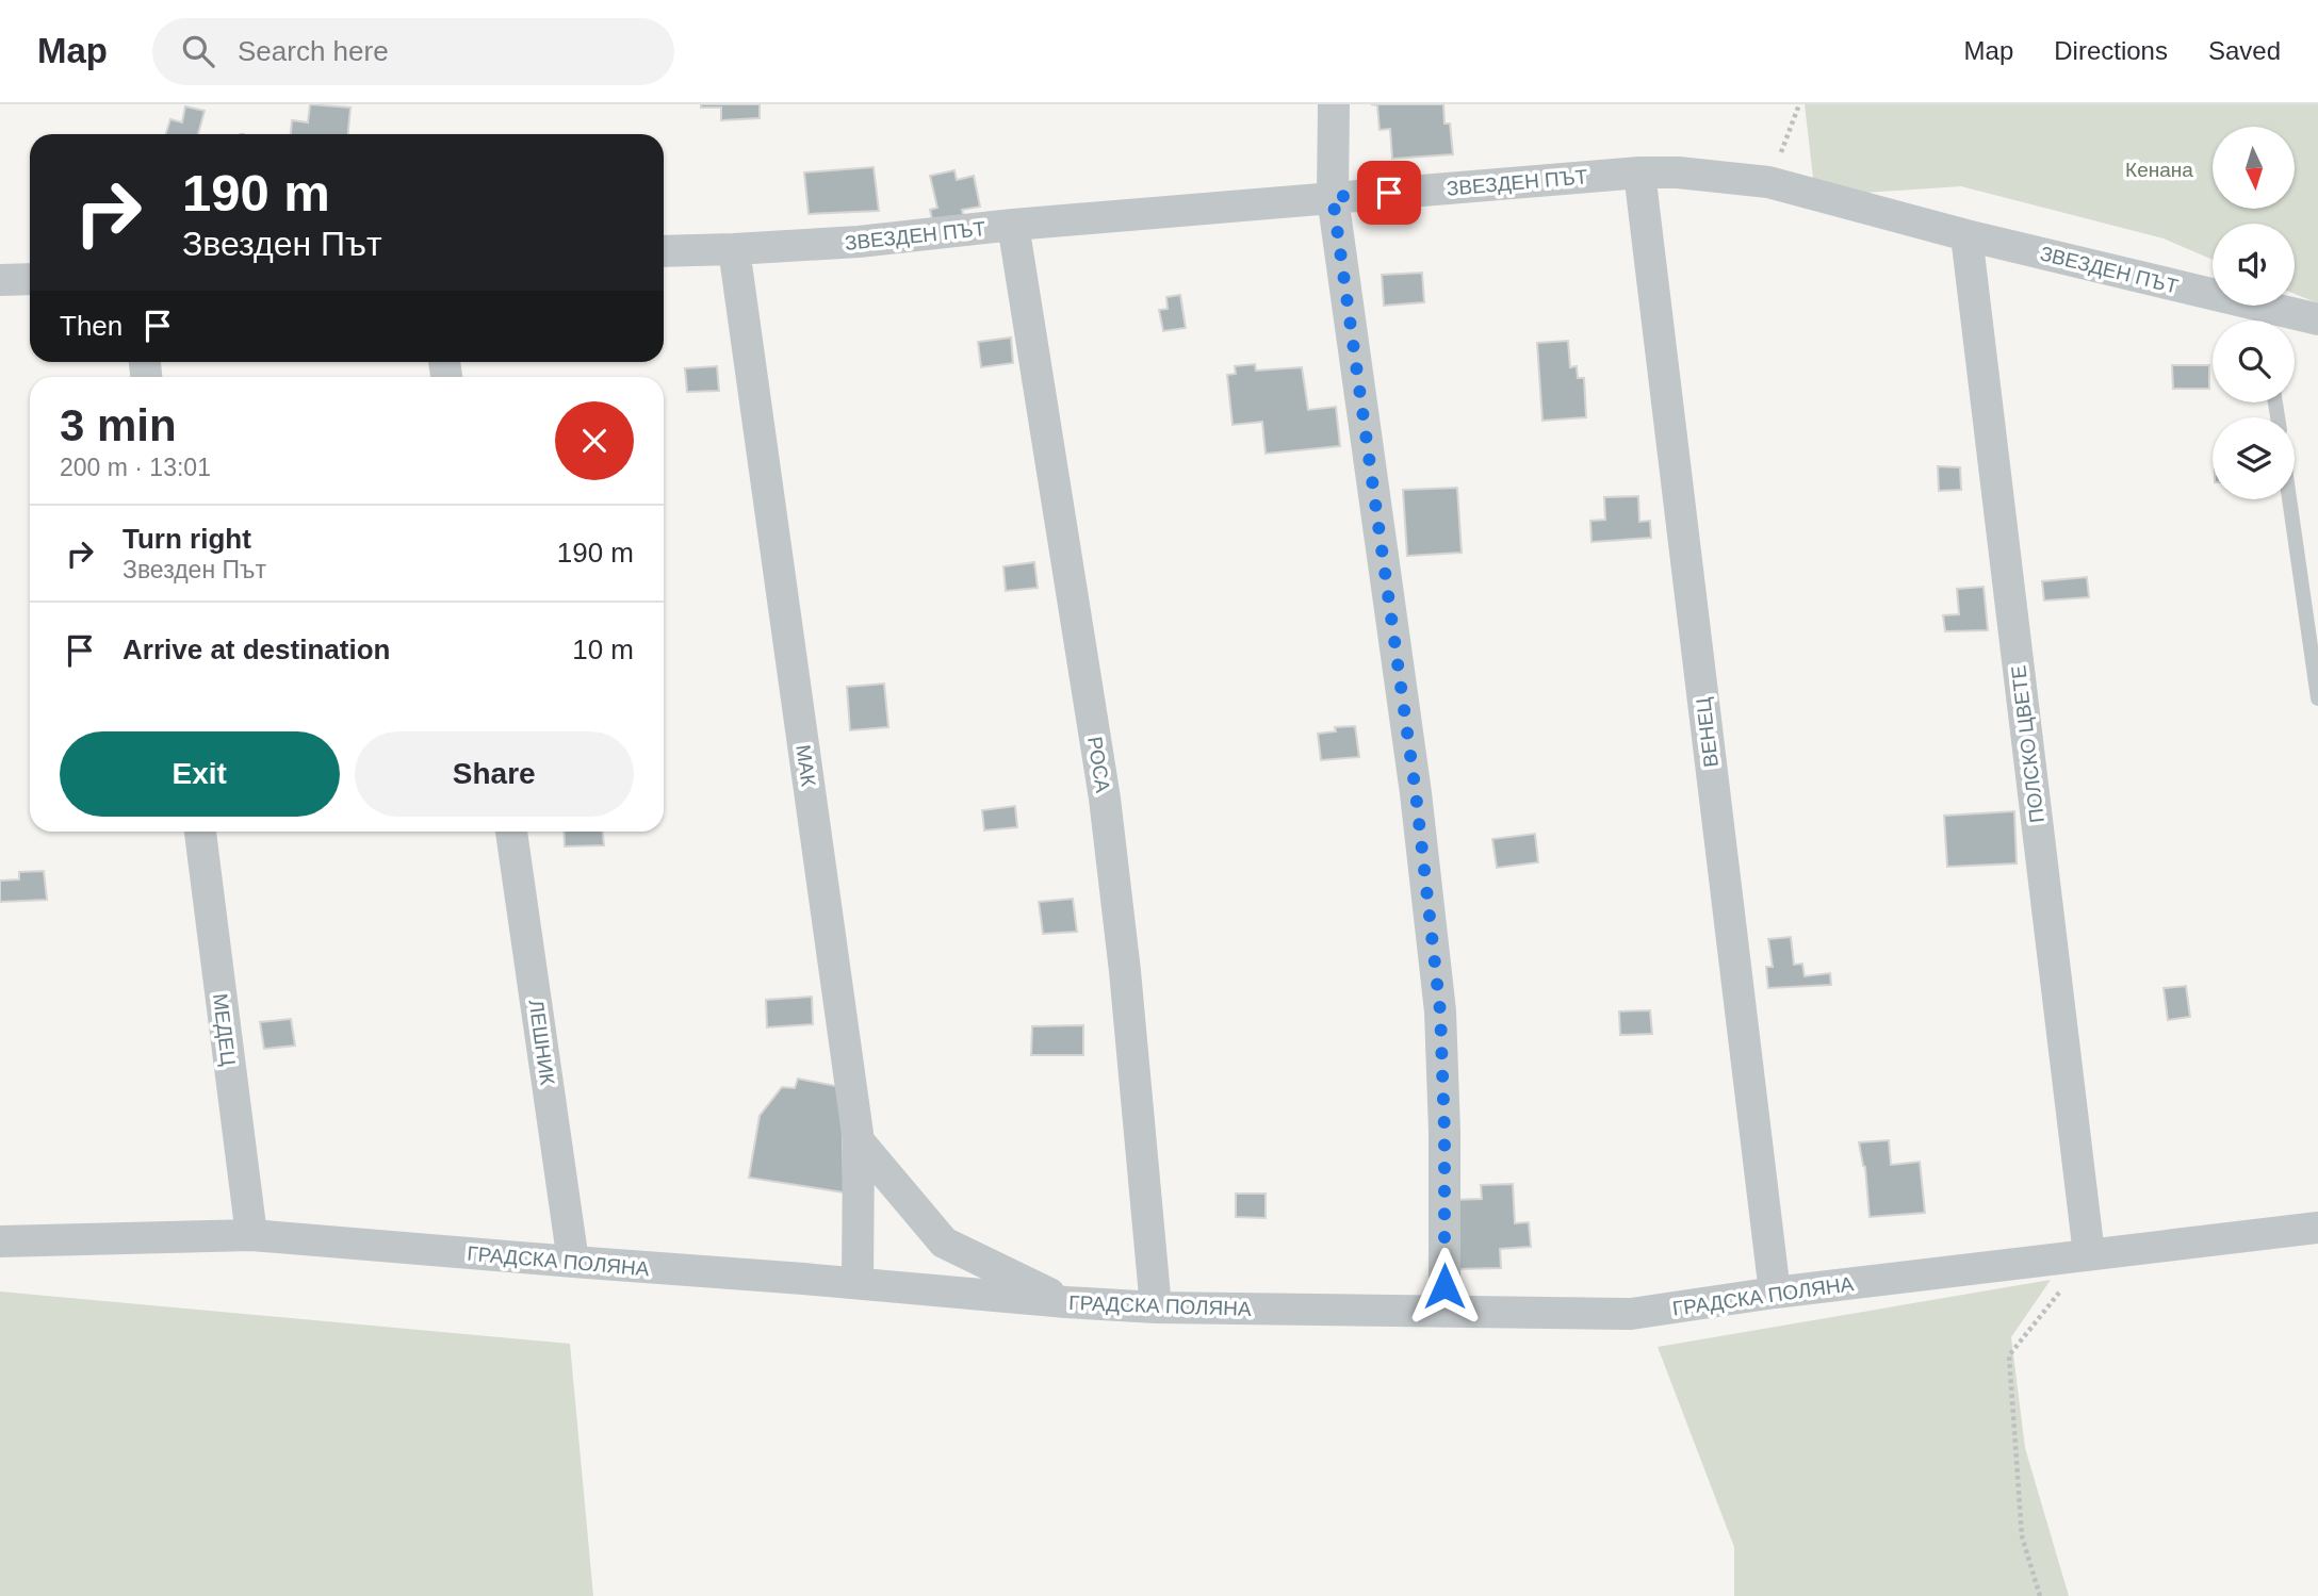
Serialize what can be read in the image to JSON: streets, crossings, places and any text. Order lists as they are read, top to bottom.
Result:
{
  "streets": {
    "street": [
      "ЗВЕЗДЕН ПЪТ",
      "ВЕНЕЦ",
      "ПОЛСКО ЦВЕТЕ",
      "РОСА",
      "МАК",
      "МЕДЕЦ",
      "ЛЕШНИК",
      "ГРАДСКА ПОЛЯНА"
    ]
  },
  "crossings": [
    ["ЗВЕЗДЕН ПЪТ", "ВЕНЕЦ"],
    ["ЗВЕЗДЕН ПЪТ", "ПОЛСКО ЦВЕТЕ"],
    ["ЗВЕЗДЕН ПЪТ", "РОСА"],
    ["ЗВЕЗДЕН ПЪТ", "МАК"],
    ["ВЕНЕЦ", "ГРАДСКА ПОЛЯНА"],
    ["ПОЛСКО ЦВЕТЕ", "ГРАДСКА ПОЛЯНА"],
    ["РОСА", "ГРАДСКА ПОЛЯНА"],
    ["МАК", "ГРАДСКА ПОЛЯНА"],
    ["МЕДЕЦ", "ГРАДСКА ПОЛЯНА"],
    ["ЛЕШНИК", "ГРАДСКА ПОЛЯНА"]
  ],
  "parks": ["Кенана"],
  "north": "bottom",
  "page": {
    "header": "Map",
    "search": "Search here",
    "nav": ["Map", "Directions", "Saved"],
    "turn": ["190 m", "Звезден Път"],
    "then": "Then",
    "heading": ["3 min", "200 m · 13:01"],
    "list": [
      {
        "name": "Turn right",
        "note": "Звезден Път",
        "value": "190 m"
      },
      {
        "name": "Arrive at destination",
        "value": "10 m"
      }
    ],
    "buttons": ["Exit", "Share"]
  }
}
